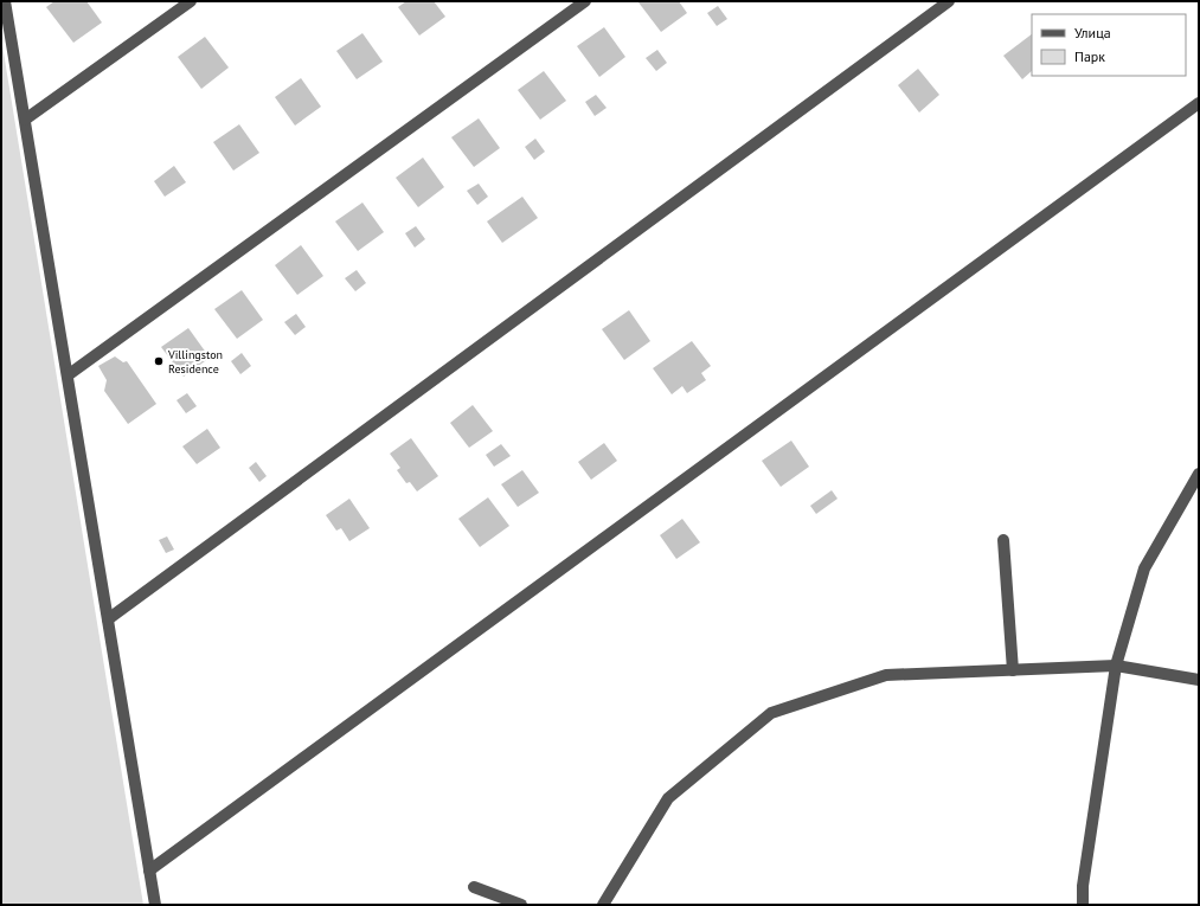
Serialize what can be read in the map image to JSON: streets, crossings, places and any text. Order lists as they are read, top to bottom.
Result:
{
  "places": ["Villingston Residence"],
  "legend": ["Улица", "Парк"]
}
